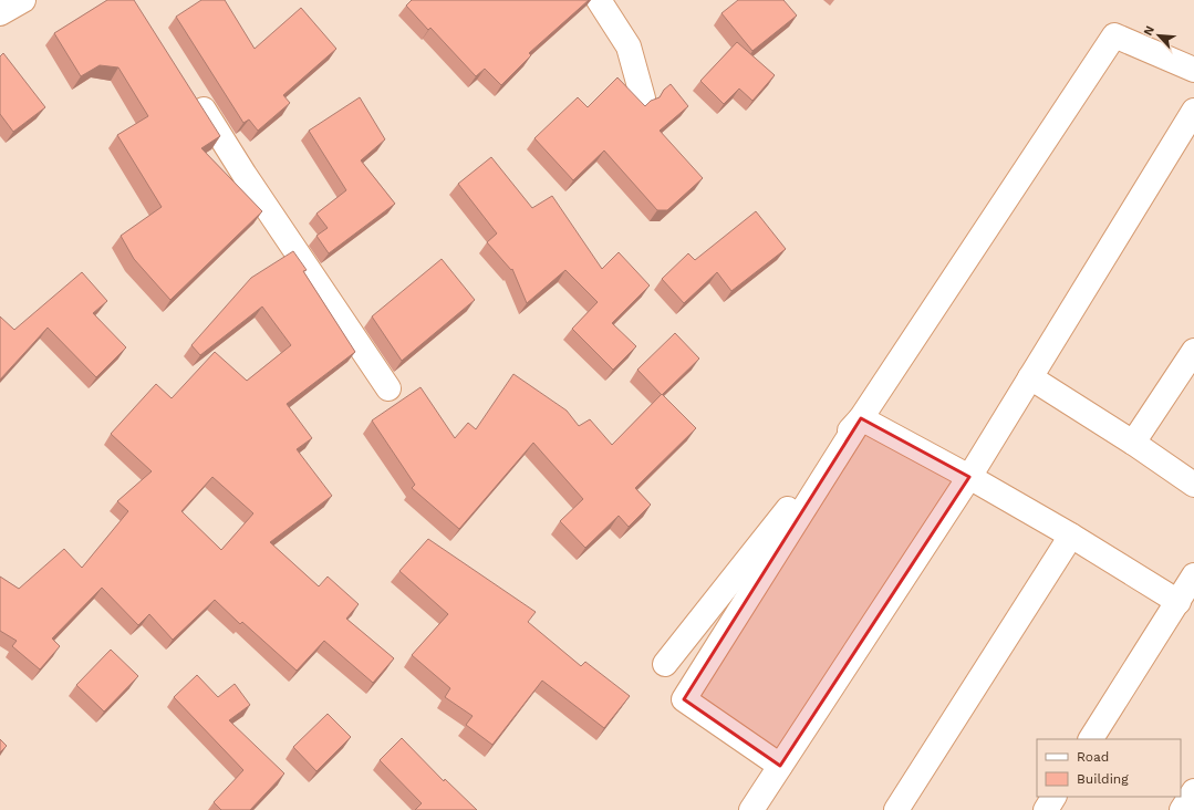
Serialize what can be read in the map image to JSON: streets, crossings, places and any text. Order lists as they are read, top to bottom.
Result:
{
  "legend": ["Road", "Building"],
  "north": "top left"
}
